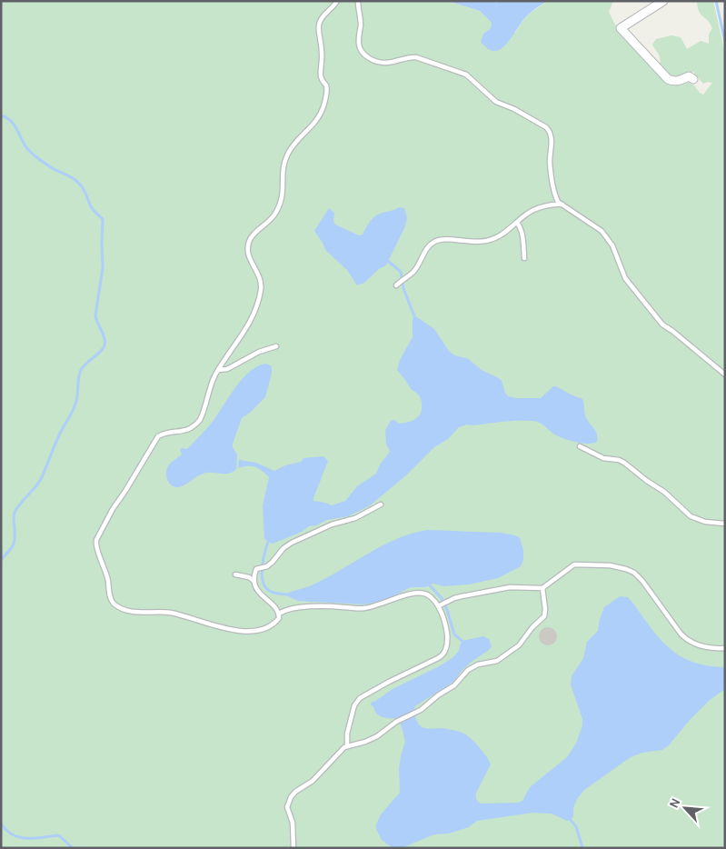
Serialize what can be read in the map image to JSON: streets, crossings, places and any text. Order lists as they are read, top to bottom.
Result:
{
  "north": "top left"
}
